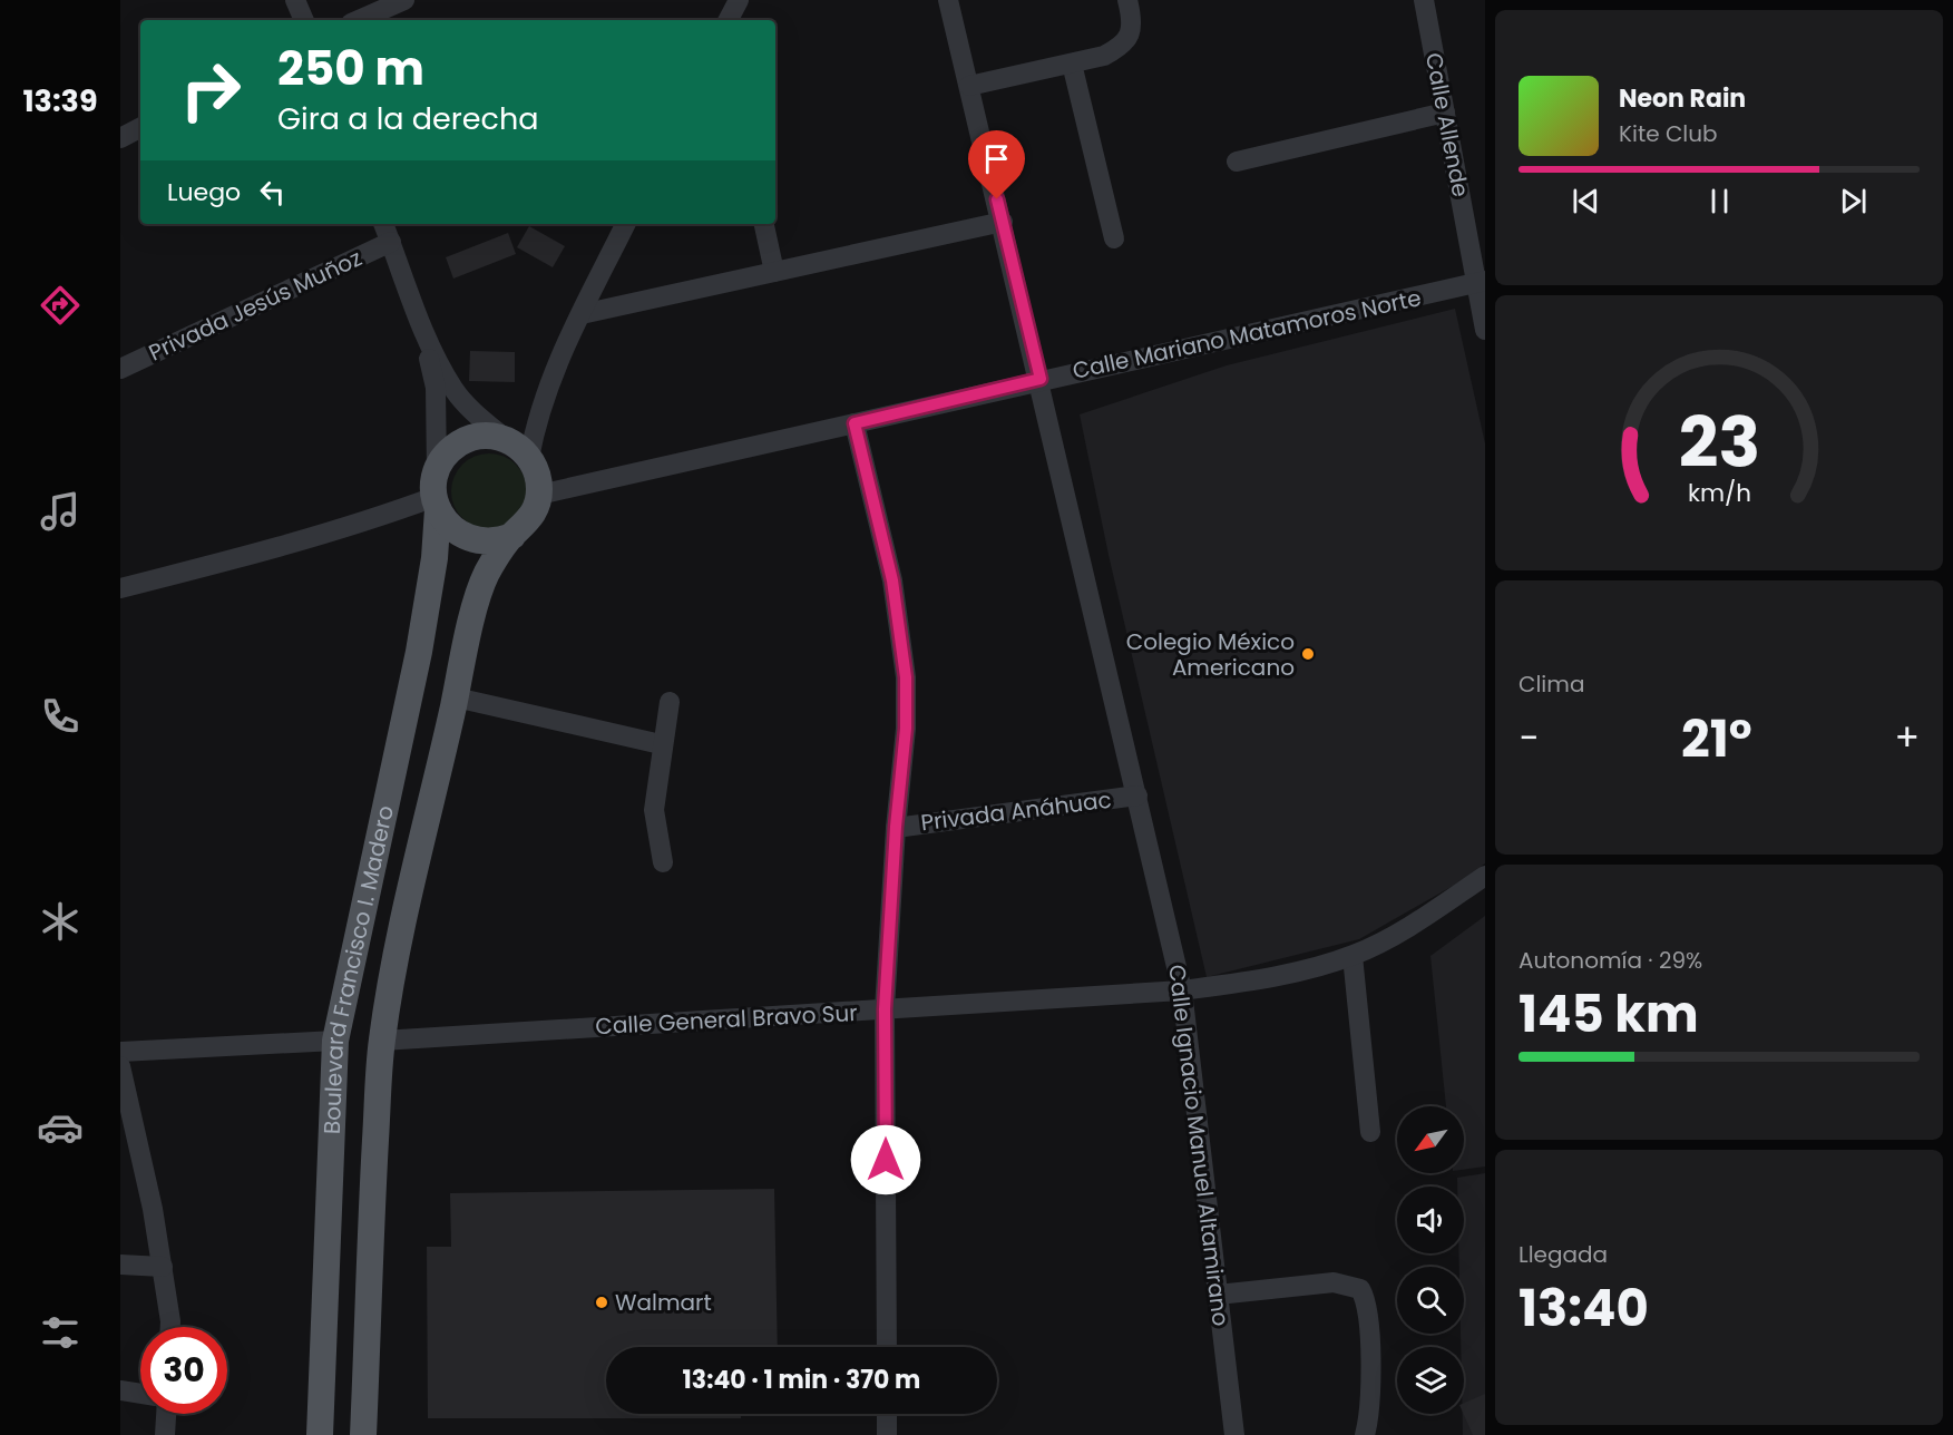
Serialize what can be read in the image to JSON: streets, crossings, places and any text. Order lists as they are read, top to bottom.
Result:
{
  "streets": {
    "main road": ["Boulevard Francisco I. Madero"],
    "street": [
      "Calle Allende",
      "Privada Jesús Muñoz",
      "Calle Mariano Matamoros Norte",
      "Privada Anáhuac",
      "Calle General Bravo Sur",
      "Calle Ignacio Manuel Altamirano"
    ]
  },
  "crossings": [
    ["Calle Allende", "Calle Mariano Matamoros Norte"],
    ["Calle Mariano Matamoros Norte", "Boulevard Francisco I. Madero"],
    ["Calle Mariano Matamoros Norte", "Calle Ignacio Manuel Altamirano"],
    ["Privada Anáhuac", "Calle Ignacio Manuel Altamirano"],
    ["Boulevard Francisco I. Madero", "Calle General Bravo Sur"],
    ["Calle General Bravo Sur", "Calle Ignacio Manuel Altamirano"]
  ],
  "places": ["Colegio México Americano", "Walmart"],
  "north": "bottom left",
  "page": {
    "tabs": "13:39",
    "turn": ["250 m", "Gira a la derecha"],
    "song": ["Neon Rain", "Kite Club"],
    "then": "Luego",
    "tile": [
      "Clima",
      ["Autonomía · 29%", "145 km"],
      ["Llegada", "13:40"]
    ],
    "heat": ["−", "21°", "+"],
    "limit": "30",
    "trip": "13:40 · 1 min · 370 m",
    "gauge": ["23", "km/h"]
  }
}
